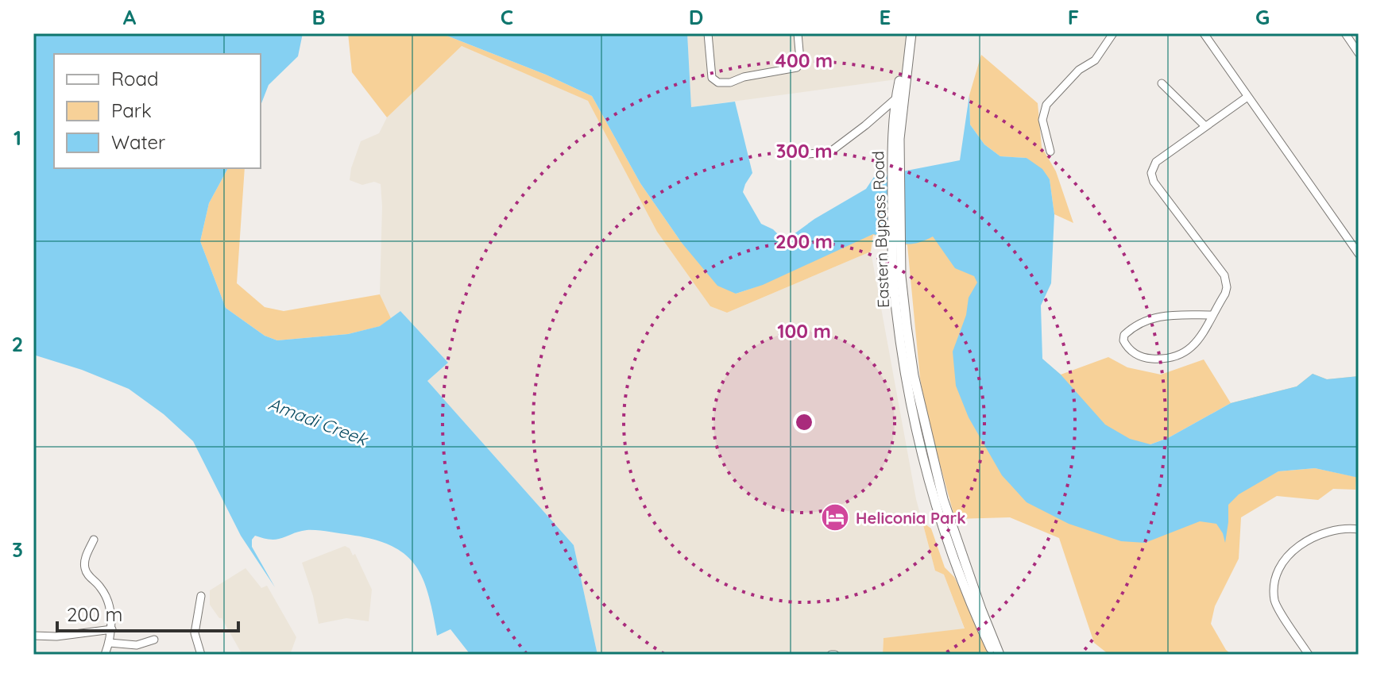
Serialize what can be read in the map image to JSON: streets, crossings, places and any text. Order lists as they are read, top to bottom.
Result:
{
  "streets": {
    "main road": ["Eastern Bypass Road"]
  },
  "water": ["Amadi Creek"],
  "places": {
    "hotel": ["Heliconia Park"]
  },
  "legend": ["Road", "Park", "Water"],
  "scale_bar": "200 m",
  "grid": {
    "columns": [
      "A",
      "B",
      "C",
      "D",
      "E",
      "F",
      "G"
    ],
    "rows": ["1", "2", "3"]
  },
  "rings": [
    "400 m",
    "300 m",
    "200 m",
    "100 m"
  ]
}
